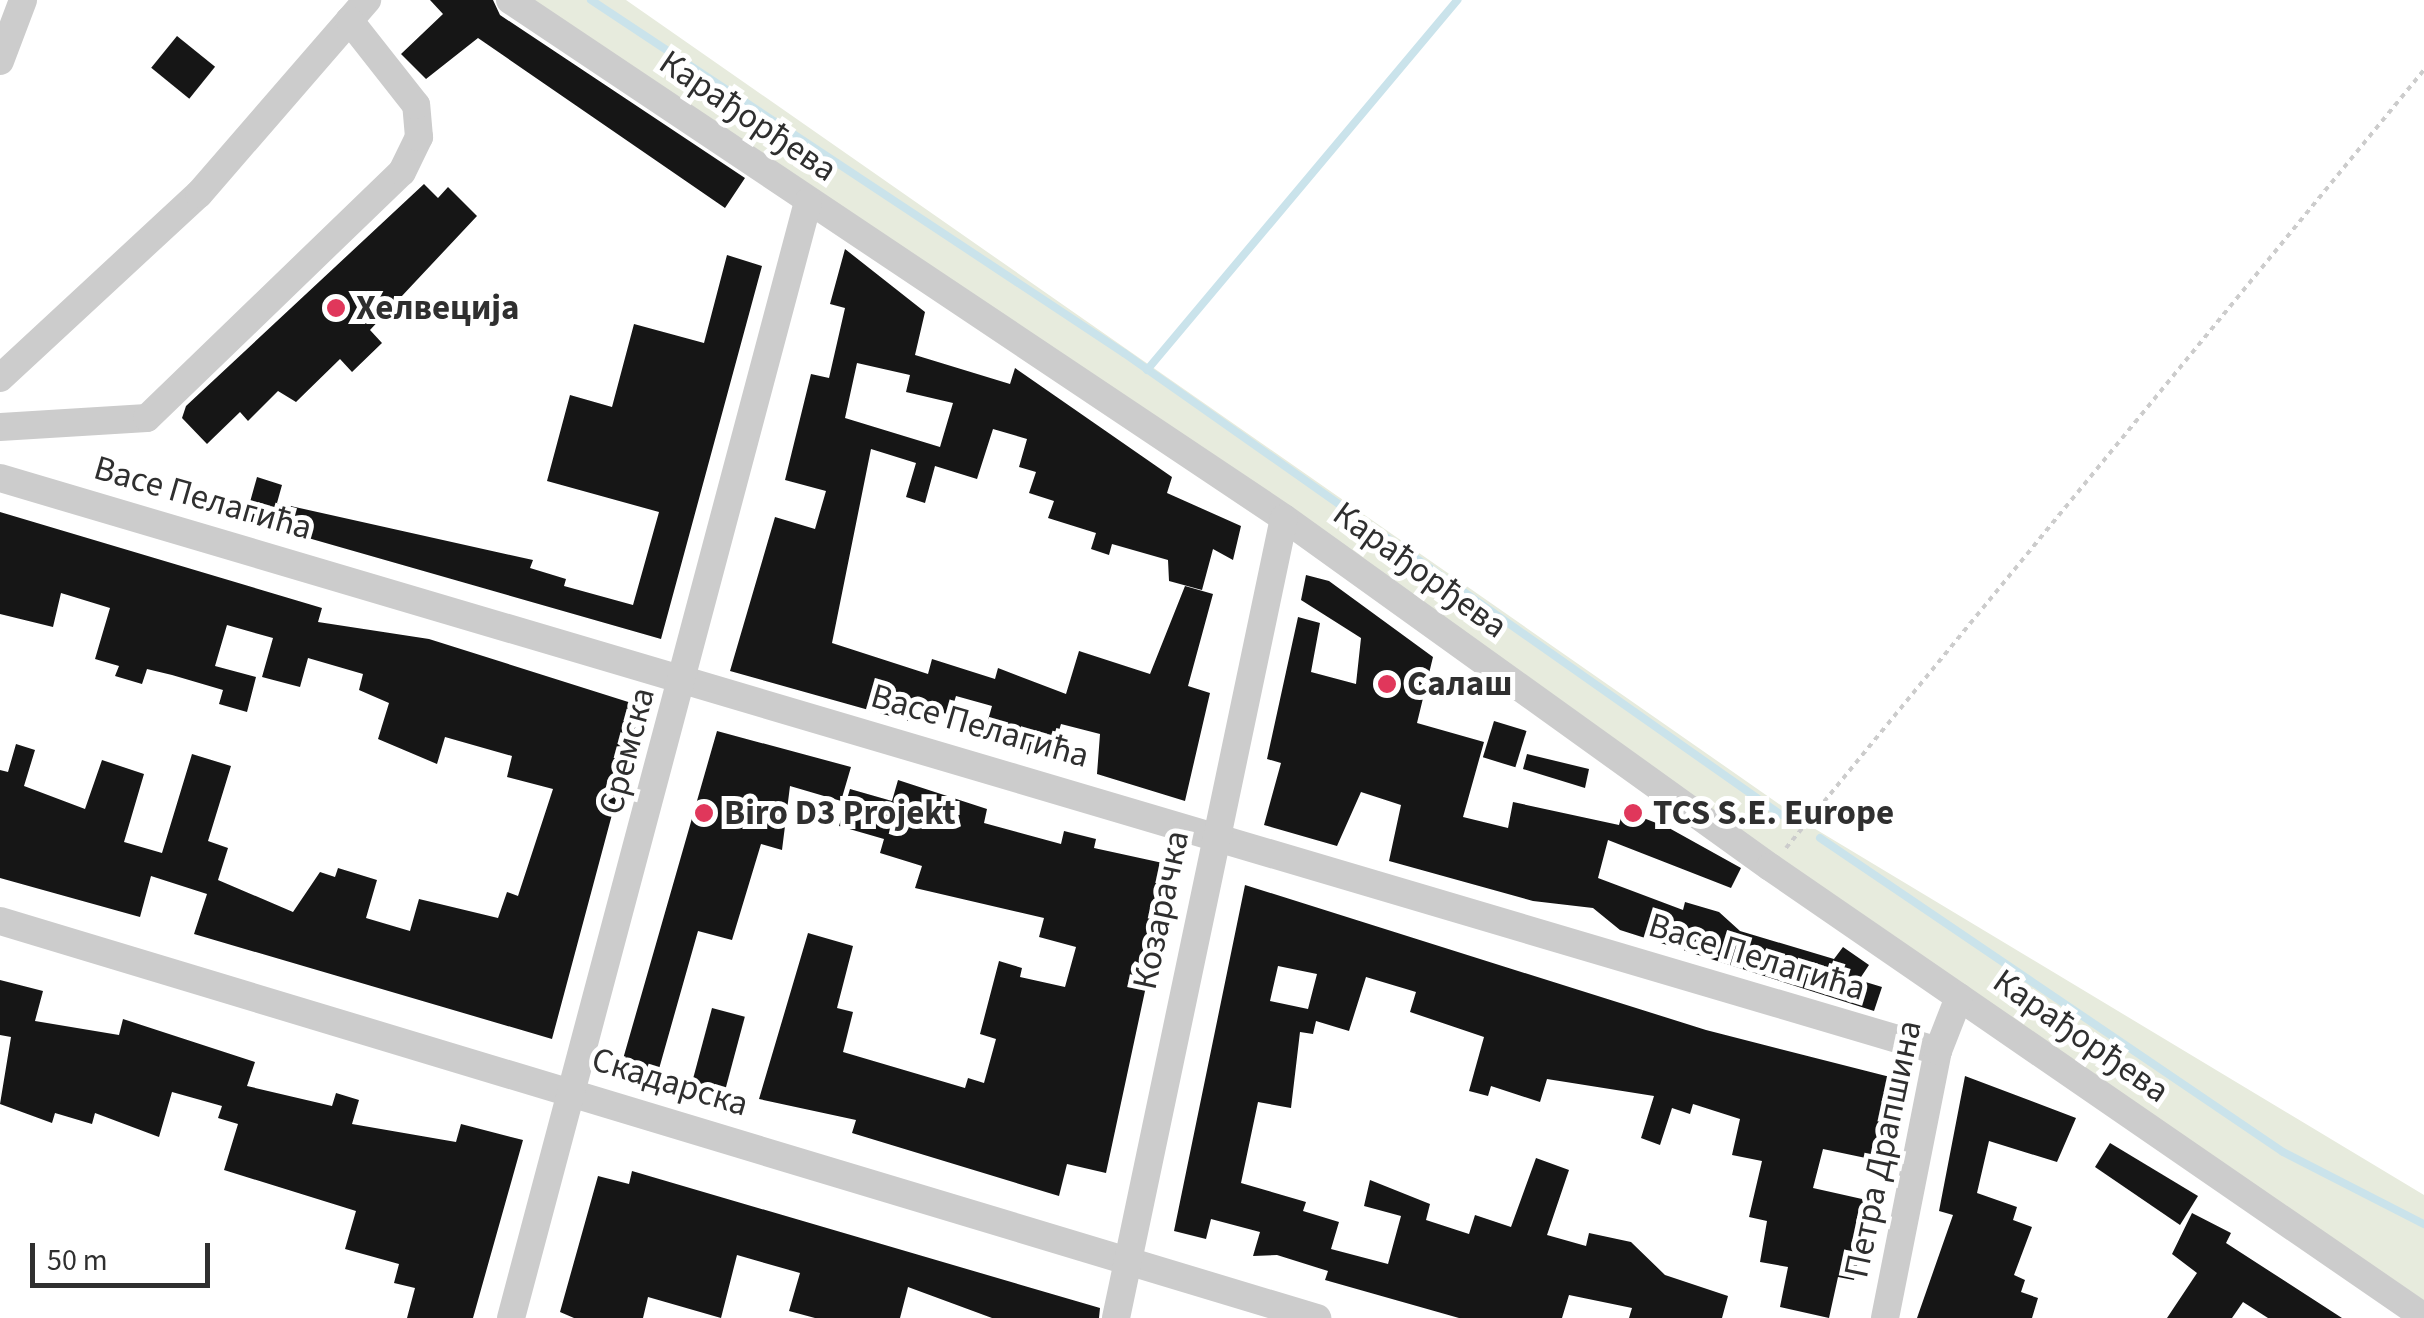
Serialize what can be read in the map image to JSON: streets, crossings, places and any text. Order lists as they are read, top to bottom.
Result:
{
  "streets": {
    "street": [
      "Карађорђева",
      "Васе Пелагића",
      "Сремска",
      "Козарачка",
      "Скадарска",
      "Петра Драпшина"
    ]
  },
  "crossings": [
    ["Карађорђева", "Сремска"],
    ["Карађорђева", "Козарачка"],
    ["Карађорђева", "Петра Драпшина"],
    ["Васе Пелагића", "Сремска"],
    ["Васе Пелагића", "Козарачка"],
    ["Васе Пелагића", "Петра Драпшина"],
    ["Сремска", "Скадарска"],
    ["Козарачка", "Скадарска"]
  ],
  "places": [
    "Хелвеција",
    "Салаш",
    "Biro D3 Projekt",
    "TCS S.E. Europe"
  ],
  "scale_bar": "50 m"
}
